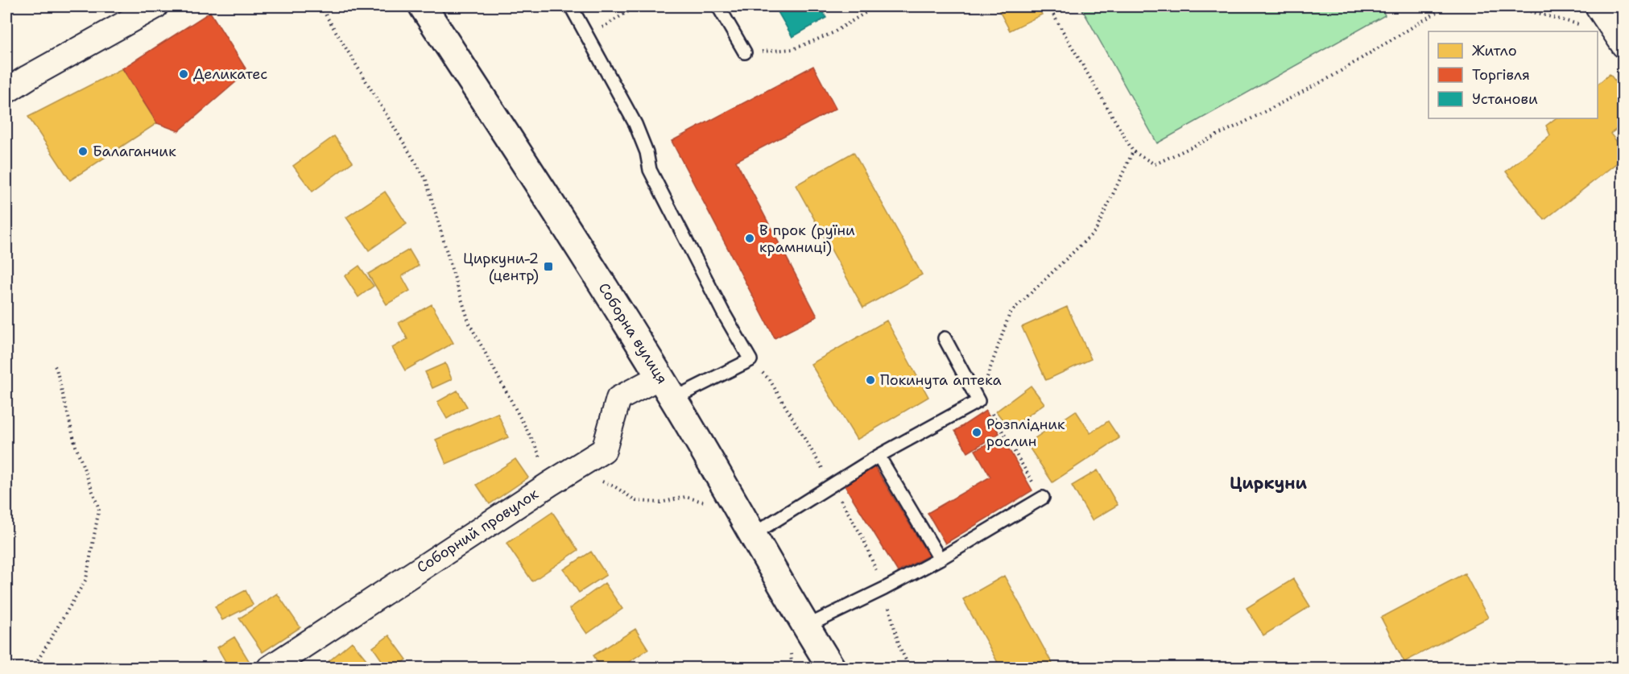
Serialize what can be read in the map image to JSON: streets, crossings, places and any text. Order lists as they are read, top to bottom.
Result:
{
  "streets": {
    "street": ["Соборна вулиця", "Соборний провулок"]
  },
  "crossings": [
    ["Соборна вулиця", "Соборний провулок"]
  ],
  "districts": ["Циркуни"],
  "places": {
    "other": [
      "Деликатес",
      "Балаганчик",
      "В прок (руїни крамниці)",
      "Покинута аптека",
      "Розплідник рослин"
    ],
    "transit": ["Циркуни-2 (центр)"]
  },
  "legend": ["Житло", "Торгівля", "Установи"]
}
